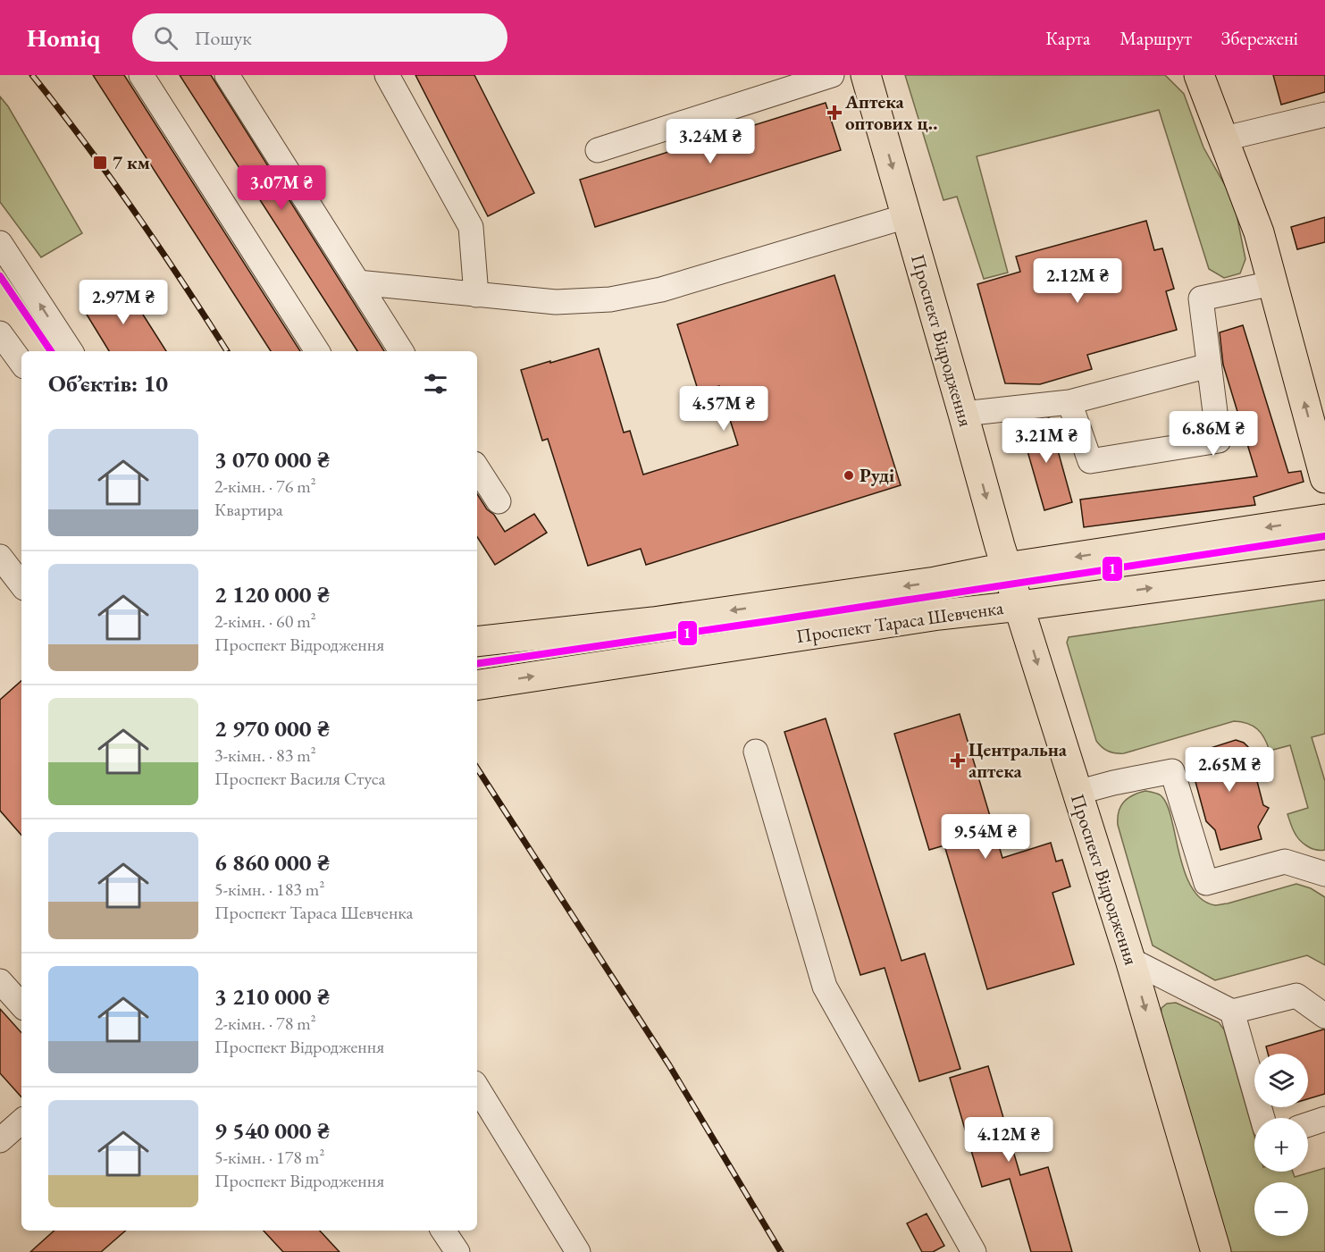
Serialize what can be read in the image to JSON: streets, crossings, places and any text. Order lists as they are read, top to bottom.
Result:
{
  "streets": {
    "main road": ["Проспект Відродження", "Проспект Тараса Шевченка"]
  },
  "crossings": [
    ["Проспект Відродження", "Проспект Тараса Шевченка"]
  ],
  "one_way": ["Проспект Відродження"],
  "places": {
    "health": ["Аптека оптових ц‥", "Центральна аптека"],
    "transit": ["7 км"],
    "other": ["Рудi"]
  },
  "lines": ["transit line 1"],
  "page": {
    "header": "Homiq",
    "search": "Пошук",
    "nav": ["Карта", "Маршрут", "Збережені"],
    "price": [
      "3.24M ₴",
      "3.07M ₴",
      "2.12M ₴",
      "2.97M ₴",
      "4.57M ₴",
      "6.86M ₴",
      "3.21M ₴",
      "2.65M ₴",
      "9.54M ₴",
      "4.12M ₴"
    ],
    "heading": "Об’єктів: 10",
    "list": [
      {
        "name": "3 070 000 ₴",
        "note": "2-кімн. · 76 m² · Квартира"
      },
      {
        "name": "2 120 000 ₴",
        "note": "2-кімн. · 60 m² · Проспект Відродження"
      },
      {
        "name": "2 970 000 ₴",
        "note": "3-кімн. · 83 m² · Проспект Василя Стуса"
      },
      {
        "name": "6 860 000 ₴",
        "note": "5-кімн. · 183 m² · Проспект Тараса Шевченка"
      },
      {
        "name": "3 210 000 ₴",
        "note": "2-кімн. · 78 m² · Проспект Відродження"
      },
      {
        "name": "9 540 000 ₴",
        "note": "5-кімн. · 178 m² · Проспект Відродження"
      }
    ],
    "map_buttons": ["+", "−"]
  }
}
